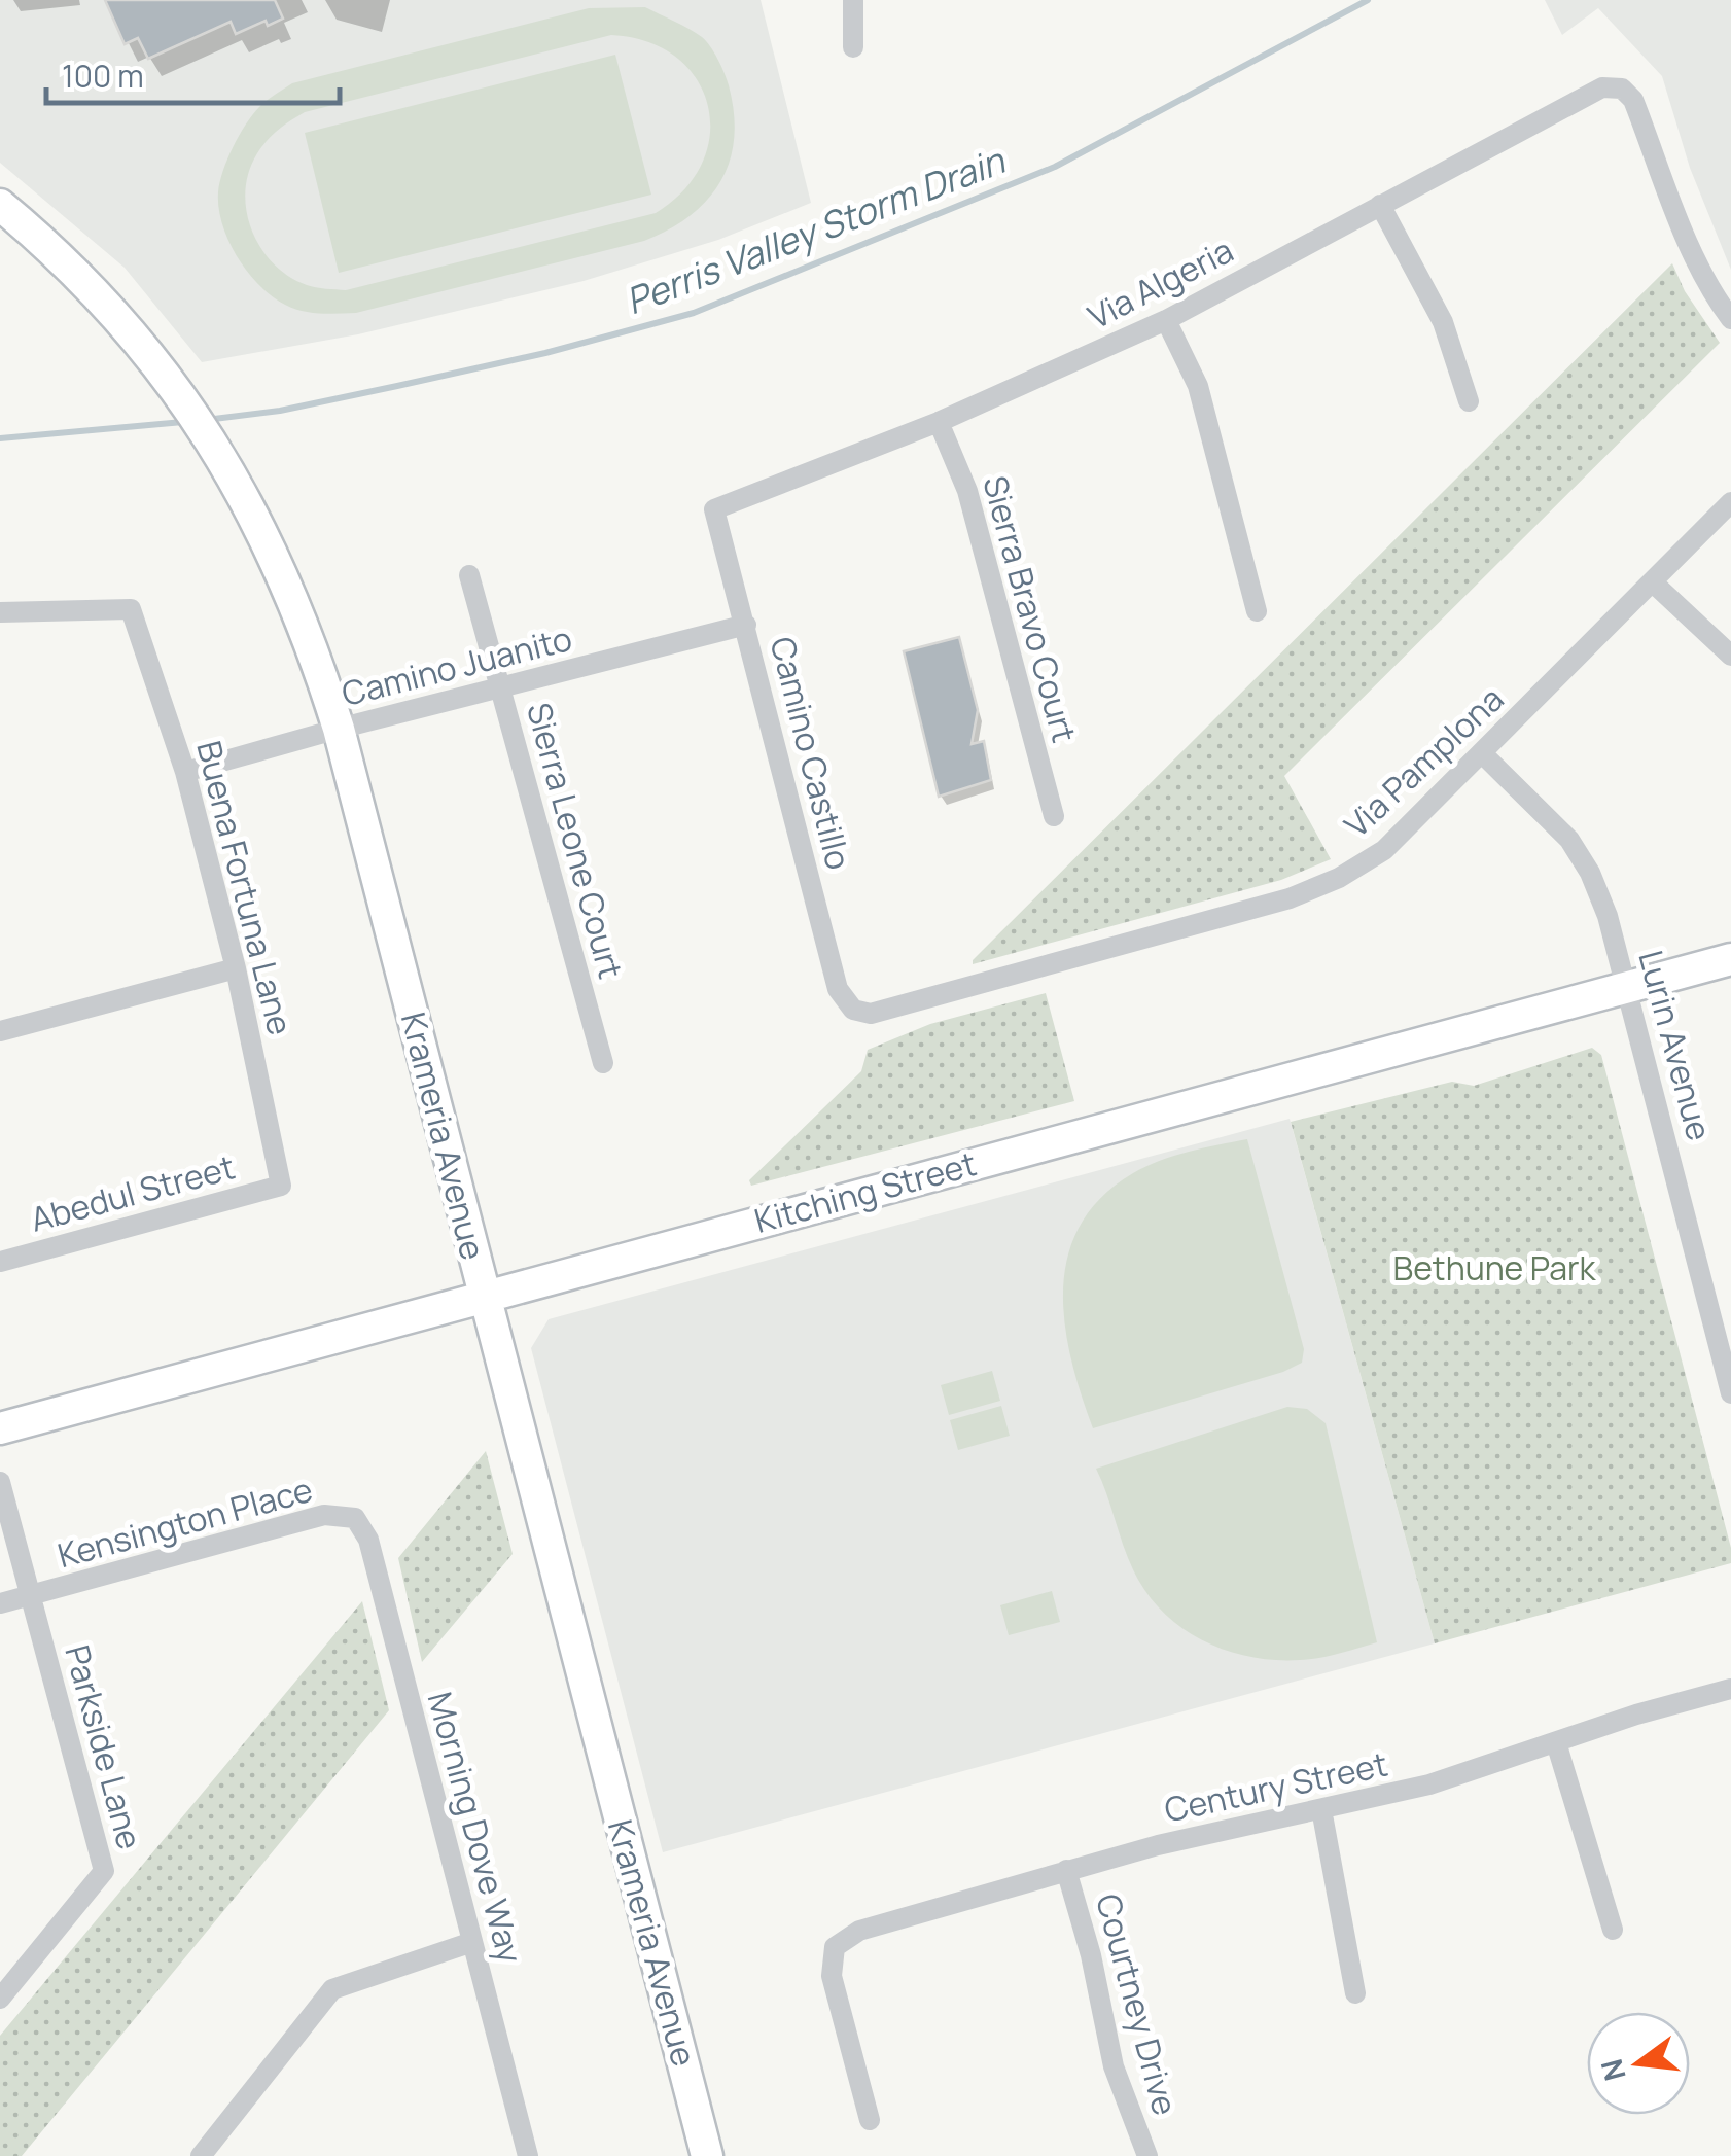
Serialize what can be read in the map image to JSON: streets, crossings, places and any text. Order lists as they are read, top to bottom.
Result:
{
  "streets": {
    "street": [
      "Via Algeria",
      "Sierra Bravo Court",
      "Camino Juanito",
      "Camino Castillo",
      "Via Pamplona",
      "Sierra Leone Court",
      "Buena Fortuna Lane",
      "Lurin Avenue",
      "Krameria Avenue",
      "Kitching Street",
      "Abedul Street",
      "Kensington Place",
      "Parkside Lane",
      "Century Street",
      "Morning Dove Way",
      "Courtney Drive"
    ]
  },
  "crossings": [
    ["Via Algeria", "Sierra Bravo Court"],
    ["Via Algeria", "Camino Castillo"],
    ["Camino Juanito", "Camino Castillo"],
    ["Camino Juanito", "Sierra Leone Court"],
    ["Camino Juanito", "Buena Fortuna Lane"],
    ["Camino Juanito", "Krameria Avenue"],
    ["Camino Castillo", "Via Pamplona"],
    ["Via Pamplona", "Lurin Avenue"],
    ["Buena Fortuna Lane", "Abedul Street"],
    ["Lurin Avenue", "Kitching Street"],
    ["Krameria Avenue", "Kitching Street"],
    ["Kensington Place", "Parkside Lane"],
    ["Kensington Place", "Morning Dove Way"],
    ["Century Street", "Courtney Drive"]
  ],
  "water": ["Perris Valley Storm Drain"],
  "parks": ["Bethune Park"],
  "scale_bar": "100 m",
  "north": "left"
}
